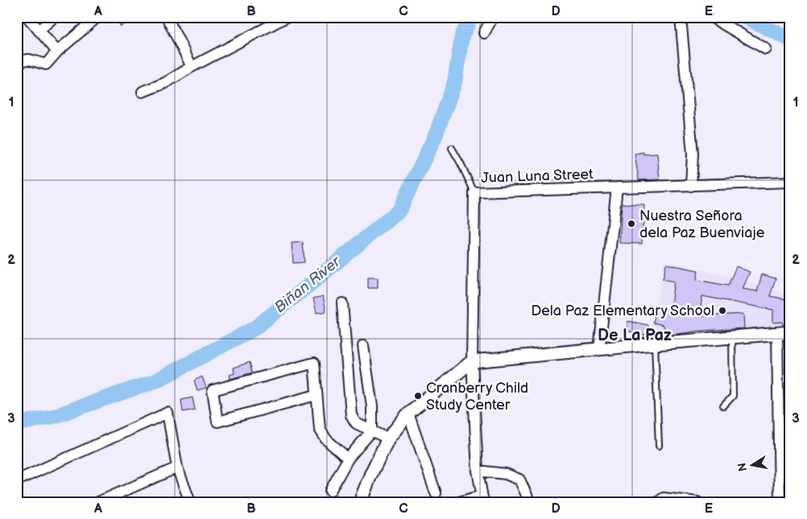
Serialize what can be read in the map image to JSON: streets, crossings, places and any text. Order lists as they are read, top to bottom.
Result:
{
  "streets": {
    "street": ["Juan Luna Street"]
  },
  "districts": ["De La Paz"],
  "water": ["Biñan River"],
  "places": ["Nuestra Señora dela Paz Buenviaje", "Dela Paz Elementary School", "Cranberry Child Study Center"],
  "north": "left",
  "grid": {
    "columns": [
      "A",
      "B",
      "C",
      "D",
      "E"
    ],
    "rows": ["1", "2", "3"]
  }
}
